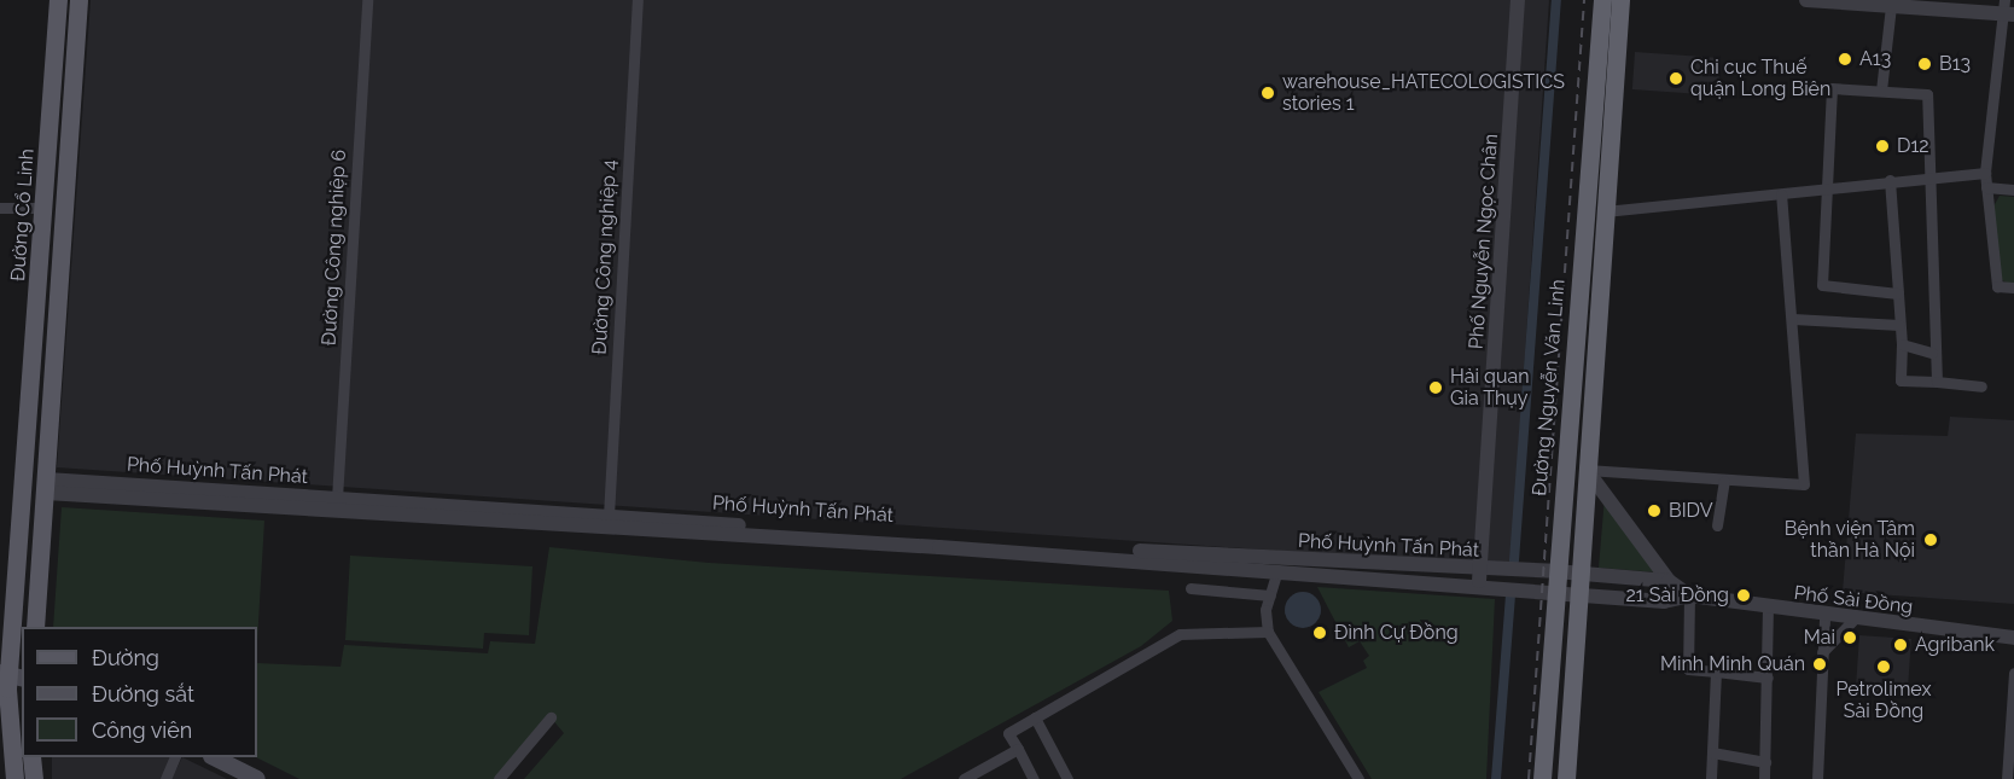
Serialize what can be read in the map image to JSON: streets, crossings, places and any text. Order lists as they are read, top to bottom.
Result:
{
  "streets": {
    "highway": ["Đường Nguyễn Văn Linh"],
    "main road": ["Đường Cổ Linh"],
    "street": [
      "Phố Nguyễn Ngọc Chân",
      "Đường Công nghiệp 6",
      "Đường Công nghiệp 4",
      "Phố Huỳnh Tấn Phát",
      "Phố Sài Đồng"
    ]
  },
  "crossings": [
    ["Đường Cổ Linh", "Phố Huỳnh Tấn Phát"],
    ["Phố Nguyễn Ngọc Chân", "Phố Huỳnh Tấn Phát"],
    ["Đường Công nghiệp 6", "Phố Huỳnh Tấn Phát"],
    ["Đường Công nghiệp 4", "Phố Huỳnh Tấn Phát"],
    ["Đường Nguyễn Văn Linh", "Phố Huỳnh Tấn Phát"],
    ["Đường Nguyễn Văn Linh", "Phố Sài Đồng"],
    ["Phố Huỳnh Tấn Phát", "Phố Sài Đồng"]
  ],
  "places": [
    "A13",
    "B13",
    "Chi cục Thuế quận Long Biên",
    "warehouse_HATECOLOGISTICS stories 1",
    "D12",
    "Hải quan Gia Thụy",
    "BIDV",
    "Bệnh viện Tâm thần Hà Nội",
    "21 Sài Đồng",
    "Đình Cự Đồng",
    "Mai",
    "Agribank",
    "Minh Minh Quán",
    "Petrolimex Sài Đồng"
  ],
  "legend": ["Đường", "Đường sắt", "Công viên"]
}
